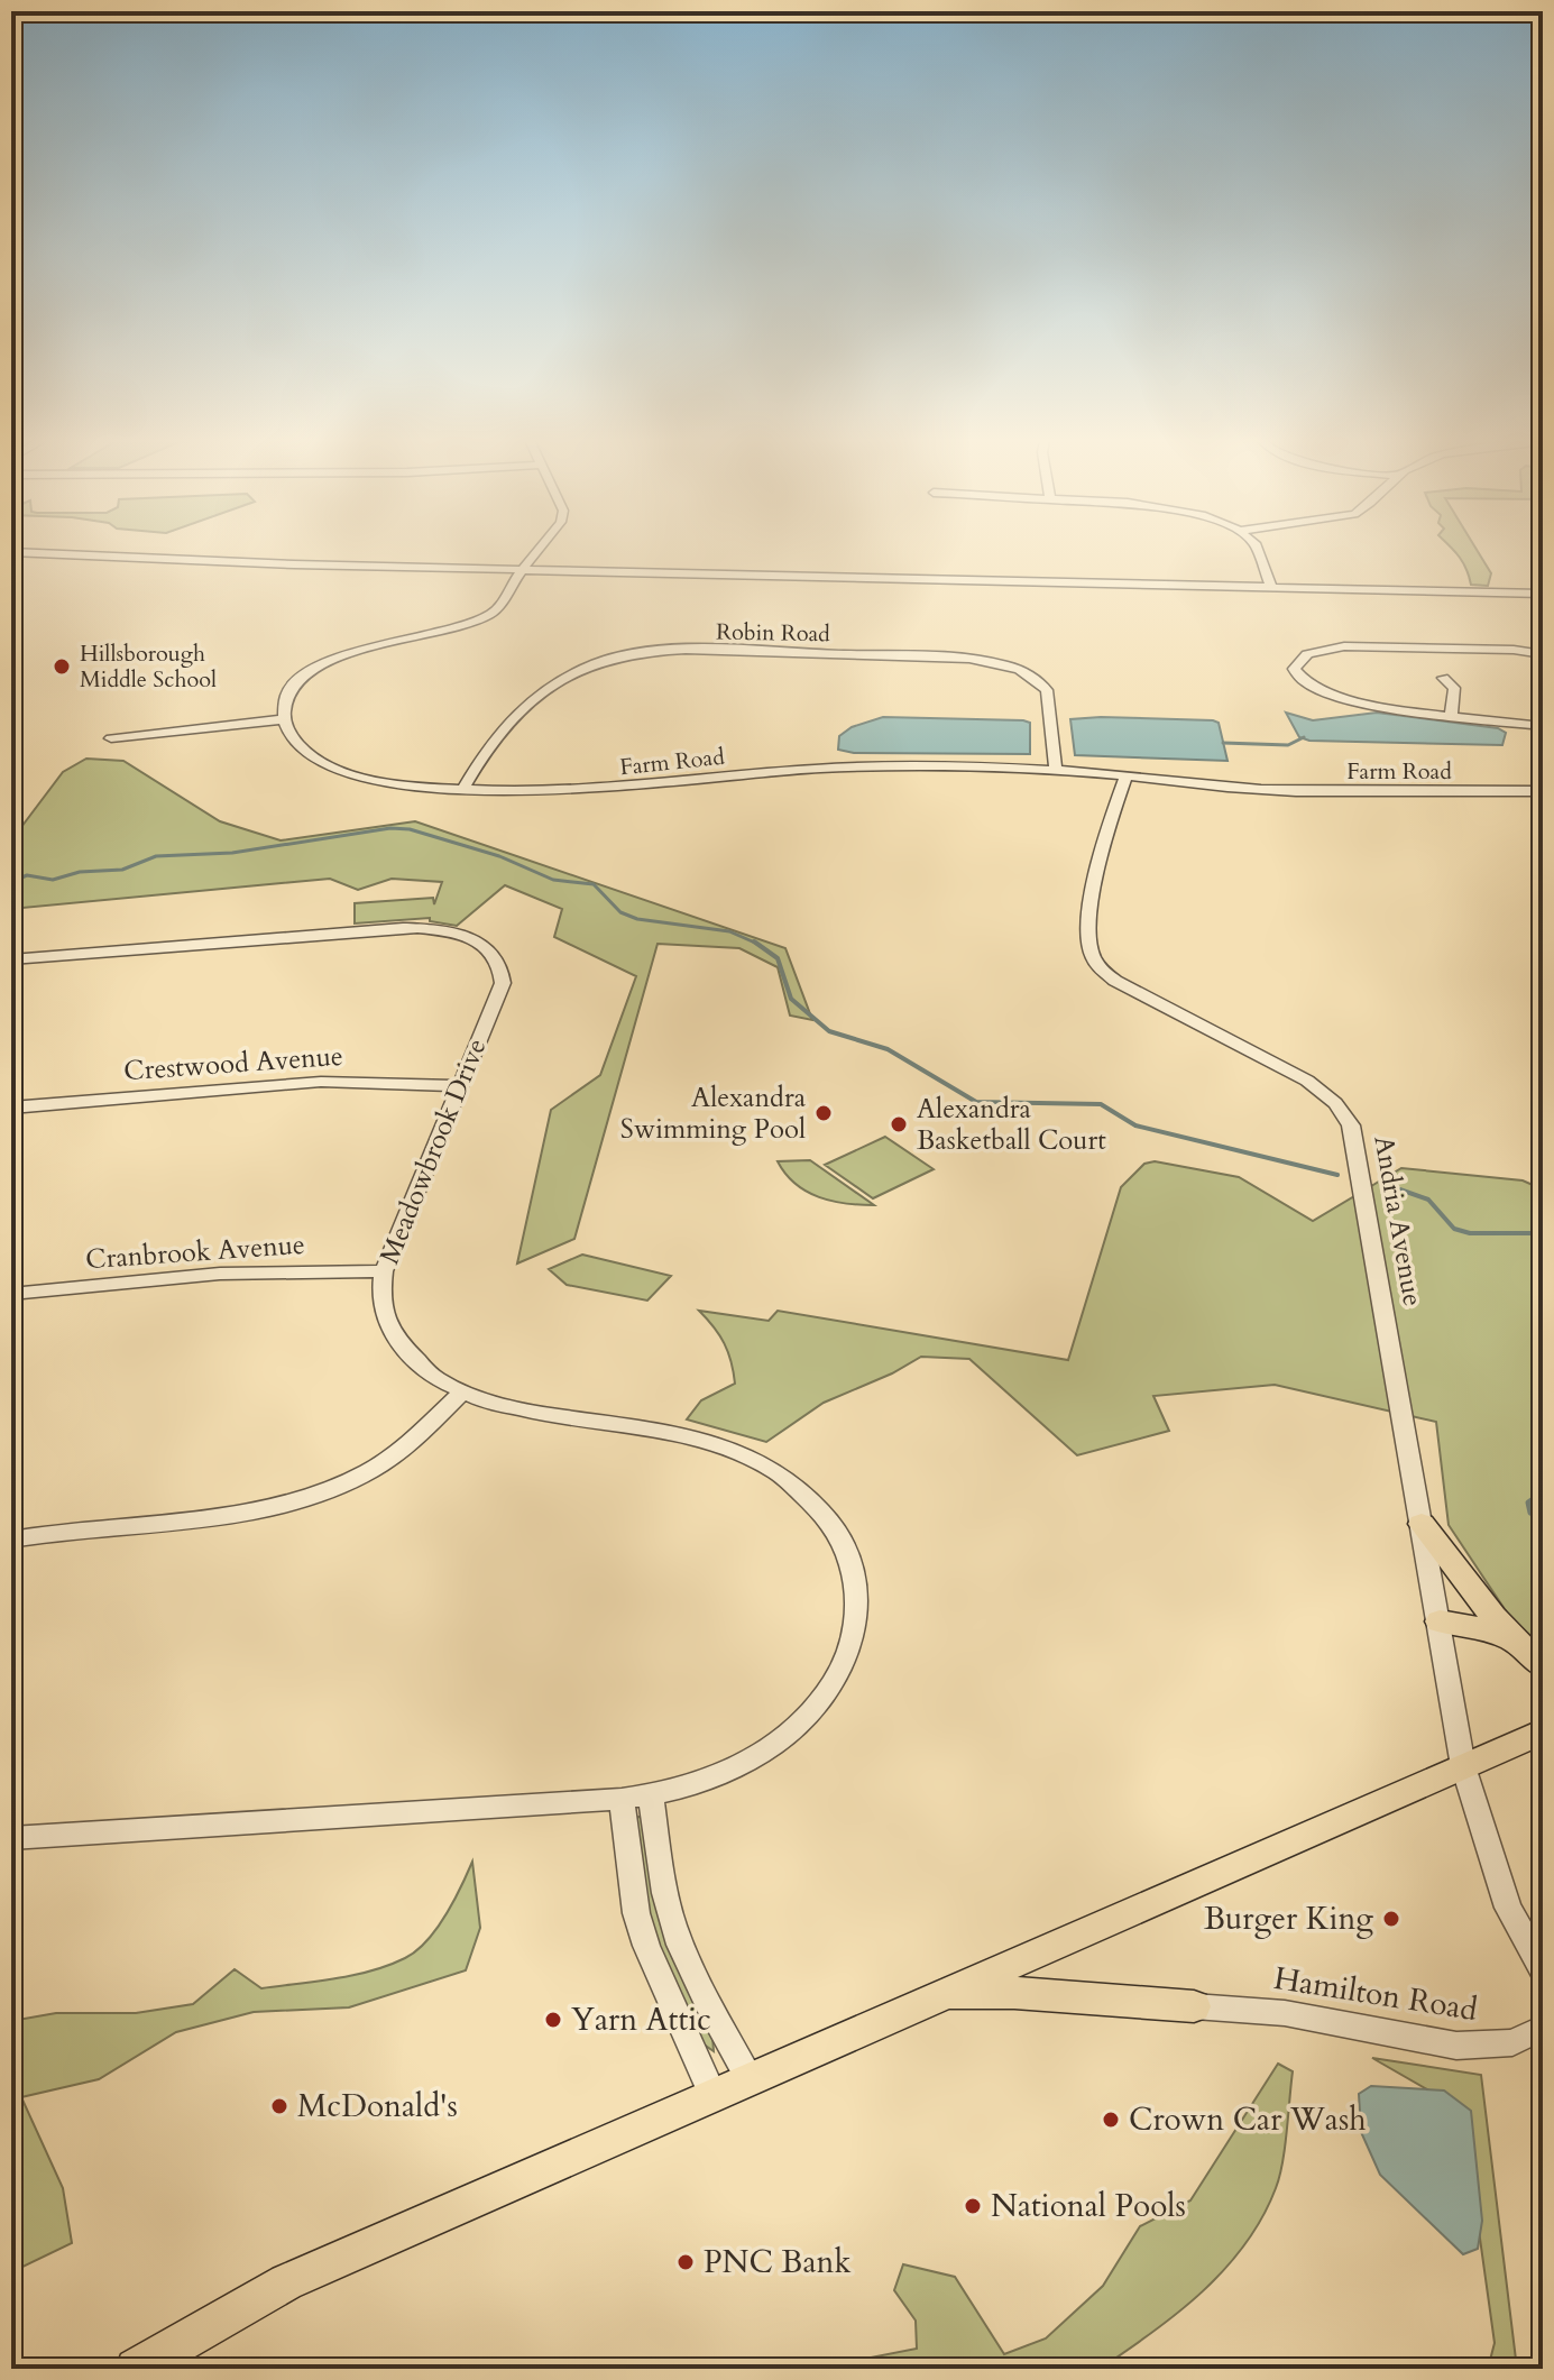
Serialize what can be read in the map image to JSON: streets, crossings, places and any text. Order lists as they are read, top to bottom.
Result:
{
  "streets": {
    "street": [
      "Robin Road",
      "Farm Road",
      "Crestwood Avenue",
      "Meadowbrook Drive",
      "Andria Avenue",
      "Cranbrook Avenue",
      "Hamilton Road"
    ]
  },
  "crossings": [
    ["Robin Road", "Farm Road"],
    ["Farm Road", "Andria Avenue"],
    ["Crestwood Avenue", "Meadowbrook Drive"],
    ["Meadowbrook Drive", "Cranbrook Avenue"]
  ],
  "places": [
    "Hillsborough Middle School",
    "Alexandra Swimming Pool",
    "Alexandra Basketball Court",
    "Burger King",
    "Yarn Attic",
    "McDonald's",
    "Crown Car Wash",
    "National Pools",
    "PNC Bank"
  ]
}
